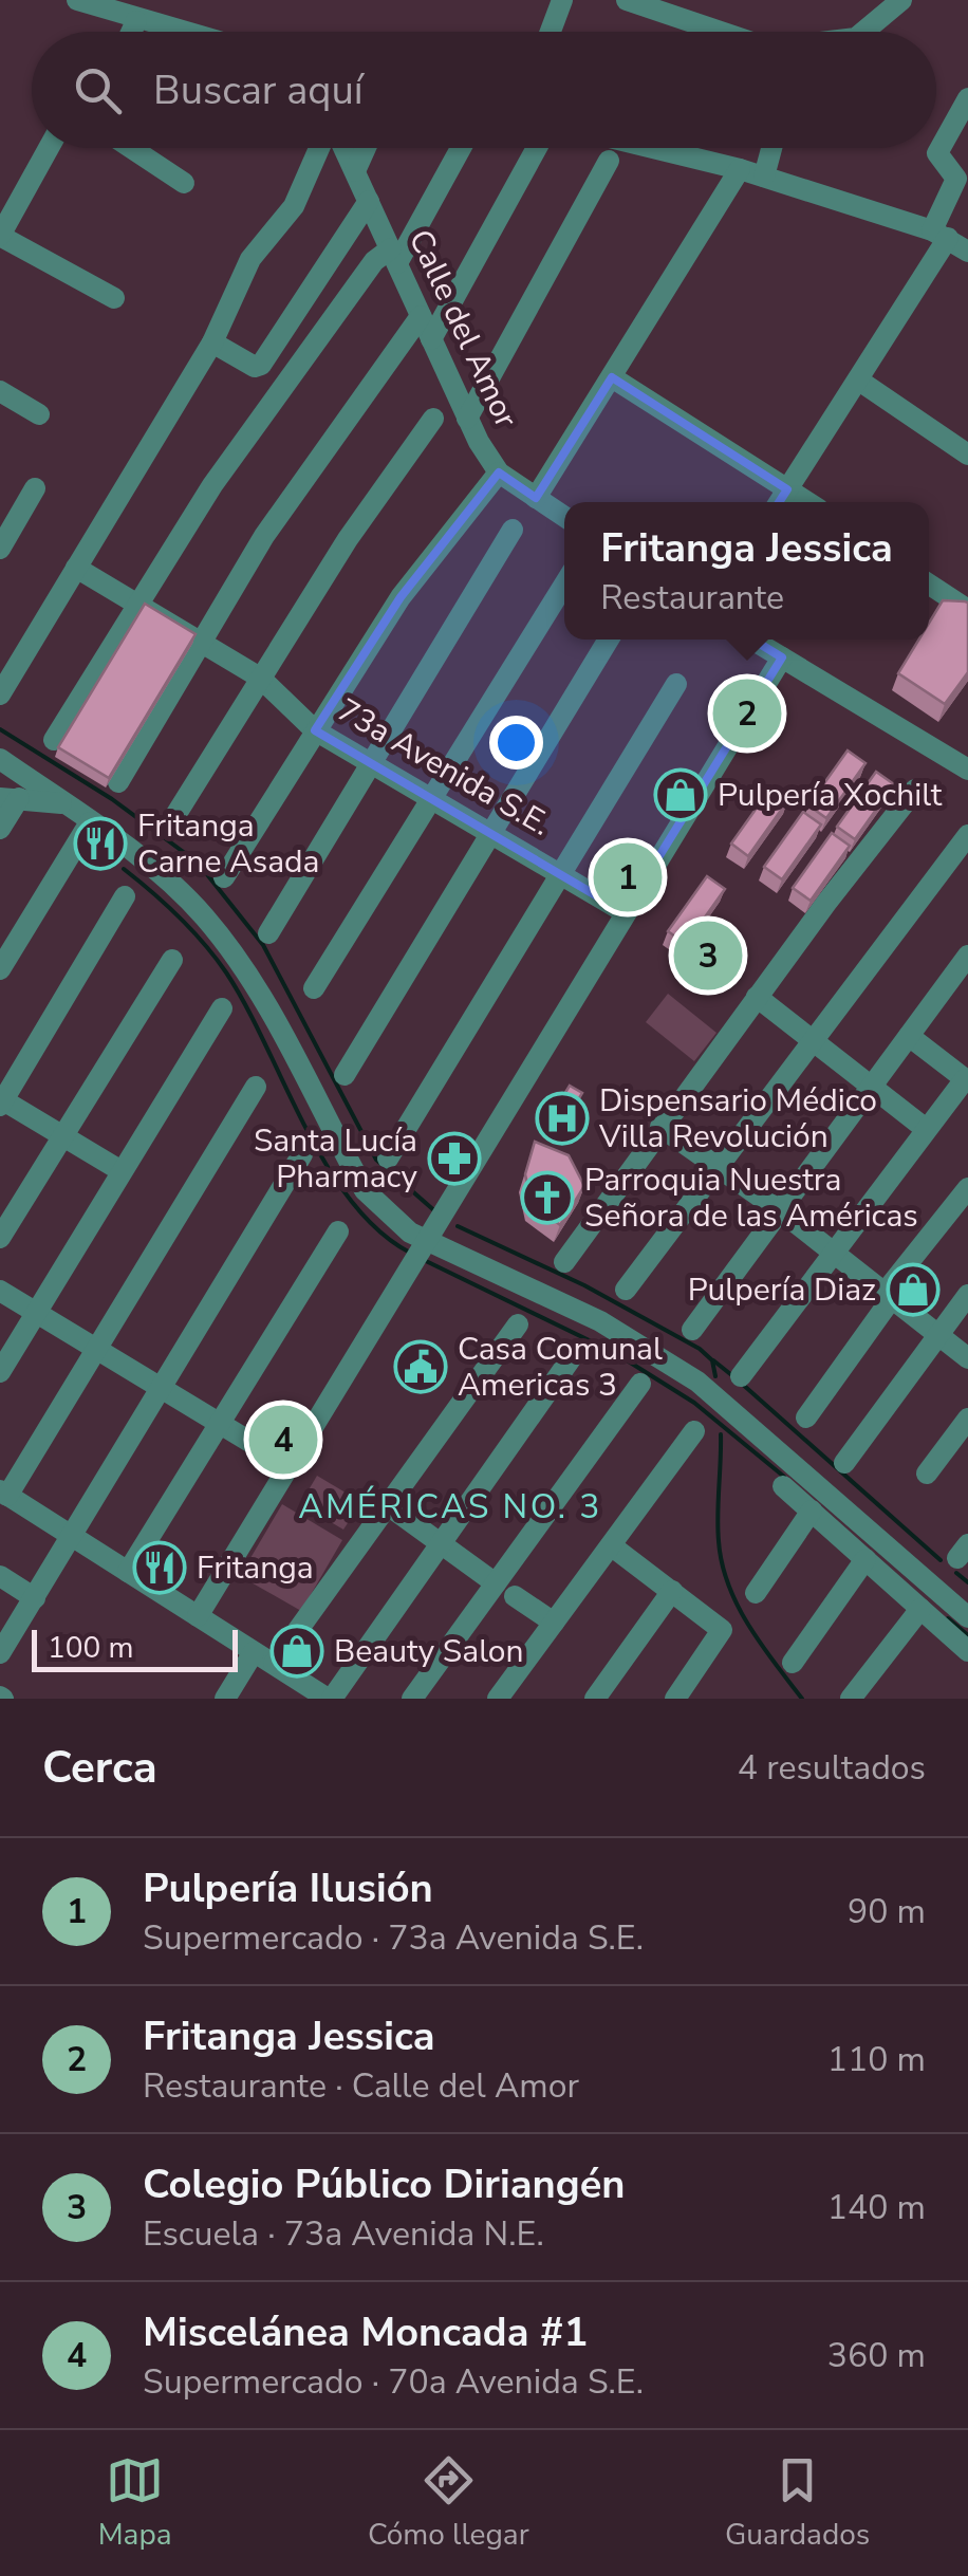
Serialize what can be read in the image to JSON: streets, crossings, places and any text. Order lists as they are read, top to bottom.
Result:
{
  "streets": {
    "street": ["Calle del Amor", "73a Avenida S.E."]
  },
  "districts": ["AMÉRICAS NO. 3"],
  "places": {
    "shop": ["Pulpería Xochilt", "Pulpería Diaz", "Beauty Salon"],
    "restaurant": ["Fritanga Carne Asada", "Fritanga"],
    "hospital": ["Dispensario Médico Villa Revolución"],
    "pharmacy": ["Santa Lucía Pharmacy"],
    "church": ["Parroquia Nuestra Señora de las Américas"],
    "public building": ["Casa Comunal Americas 3"]
  },
  "scale_bar": "100 m",
  "page": {
    "search": "Buscar aquí",
    "popup": ["Fritanga Jessica", "Restaurante"],
    "pins": [
      "2",
      "1",
      "3",
      "4"
    ],
    "scale": "100 m",
    "heading": ["Cerca", "4 resultados"],
    "list": [
      {
        "mark": "1",
        "name": "Pulpería Ilusión",
        "note": "Supermercado · 73a Avenida S.E.",
        "value": "90 m"
      },
      {
        "mark": "2",
        "name": "Fritanga Jessica",
        "note": "Restaurante · Calle del Amor",
        "value": "110 m"
      },
      {
        "mark": "3",
        "name": "Colegio Público Diriangén",
        "note": "Escuela · 73a Avenida N.E.",
        "value": "140 m"
      },
      {
        "mark": "4",
        "name": "Miscelánea Moncada #1",
        "note": "Supermercado · 70a Avenida S.E.",
        "value": "360 m"
      }
    ],
    "nav": ["Mapa", "Cómo llegar", "Guardados"]
  }
}
